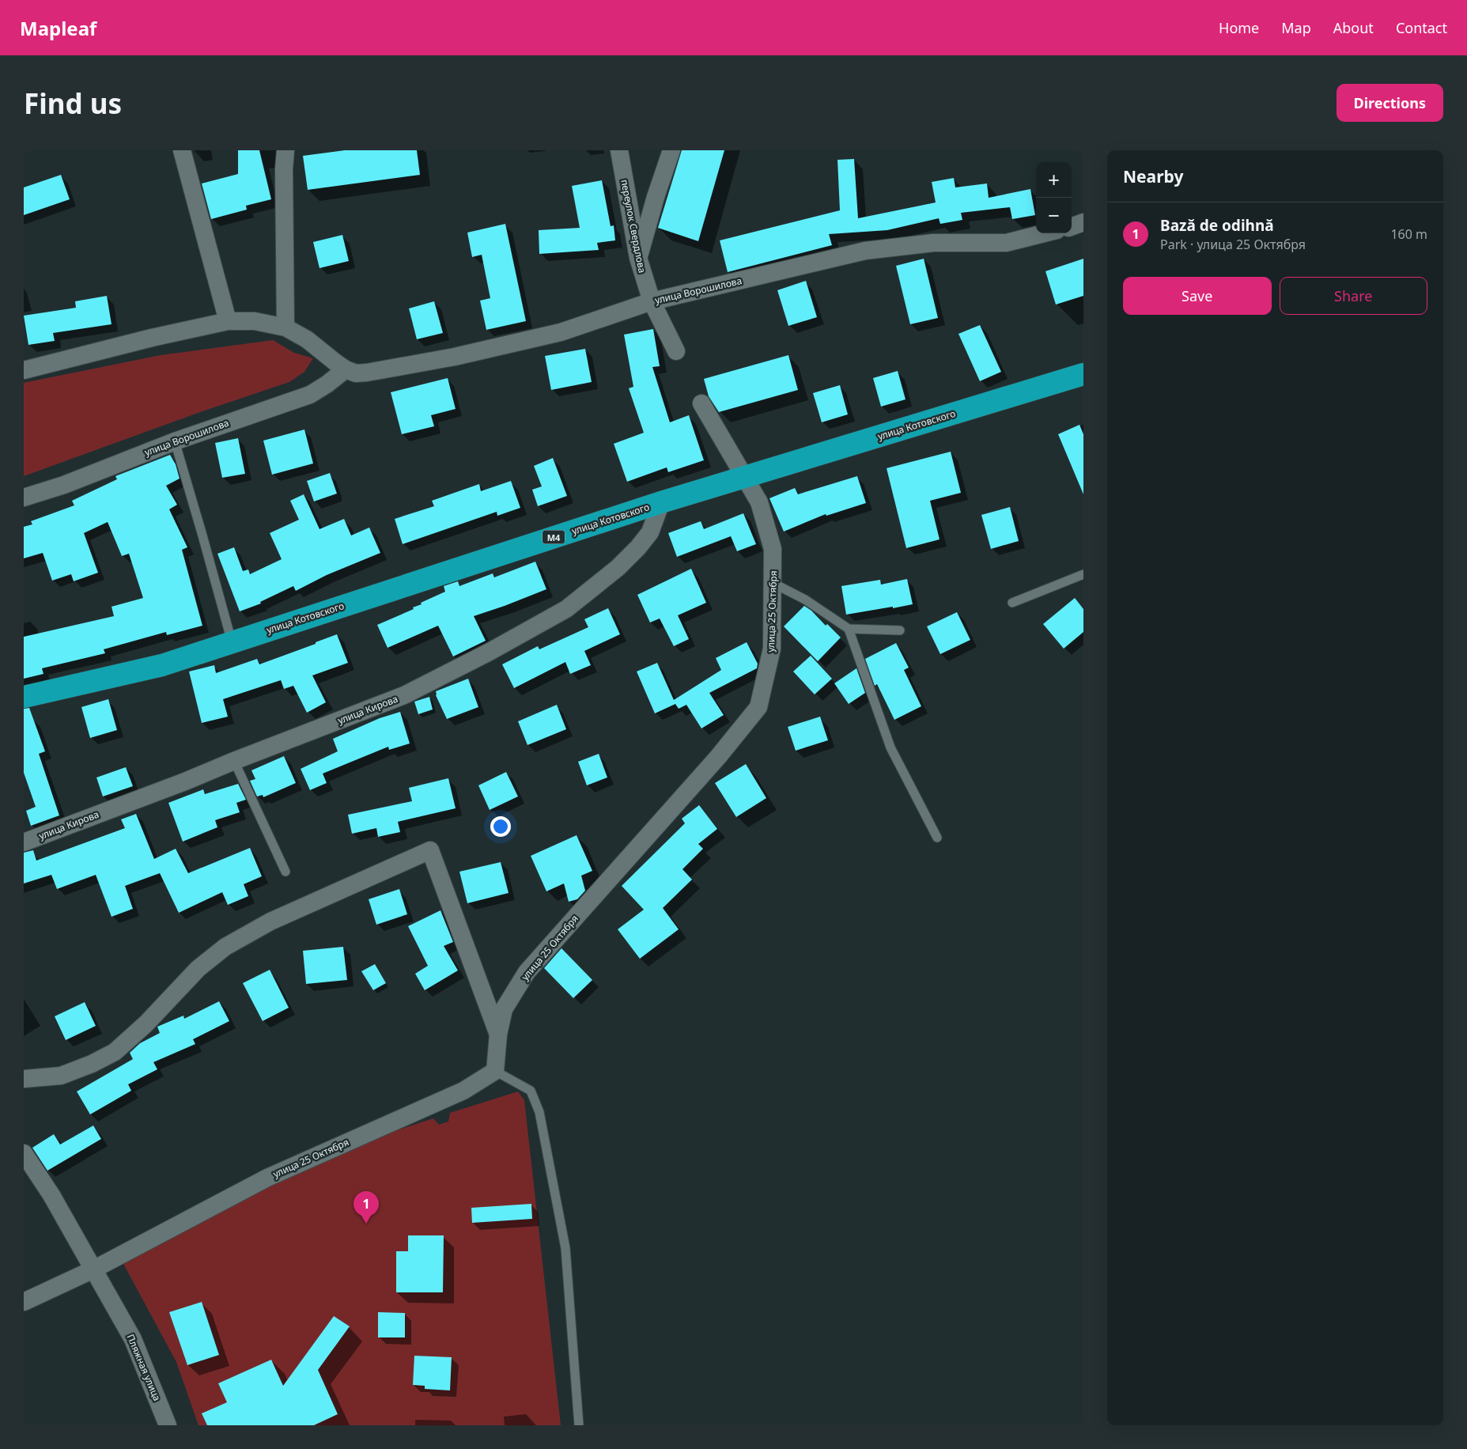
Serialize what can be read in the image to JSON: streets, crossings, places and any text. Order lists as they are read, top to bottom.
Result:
{
  "streets": {
    "highway": ["улица Котовского", "M4"],
    "street": [
      "переулок Свердлова",
      "улица Ворошилова",
      "улица 25 Октября",
      "улица Кирова",
      "Пляжная улица"
    ]
  },
  "crossings": [
    ["переулок Свердлова", "улица Ворошилова"],
    ["улица Котовского", "улица 25 Октября"],
    ["улица Котовского", "улица Кирова"],
    ["улица 25 Октября", "Пляжная улица"]
  ],
  "page": {
    "header": "Mapleaf",
    "nav": [
      "Home",
      "Map",
      "About",
      "Contact"
    ],
    "buttons": [
      "Directions",
      ["Save", "Share"]
    ],
    "title": "Find us",
    "heading": "Nearby",
    "map_buttons": ["+", "−"],
    "list": [
      {
        "mark": "1",
        "name": "Bază de odihnă",
        "note": "Park · улица 25 Октября",
        "value": "160 m"
      }
    ],
    "pins": "1"
  }
}
